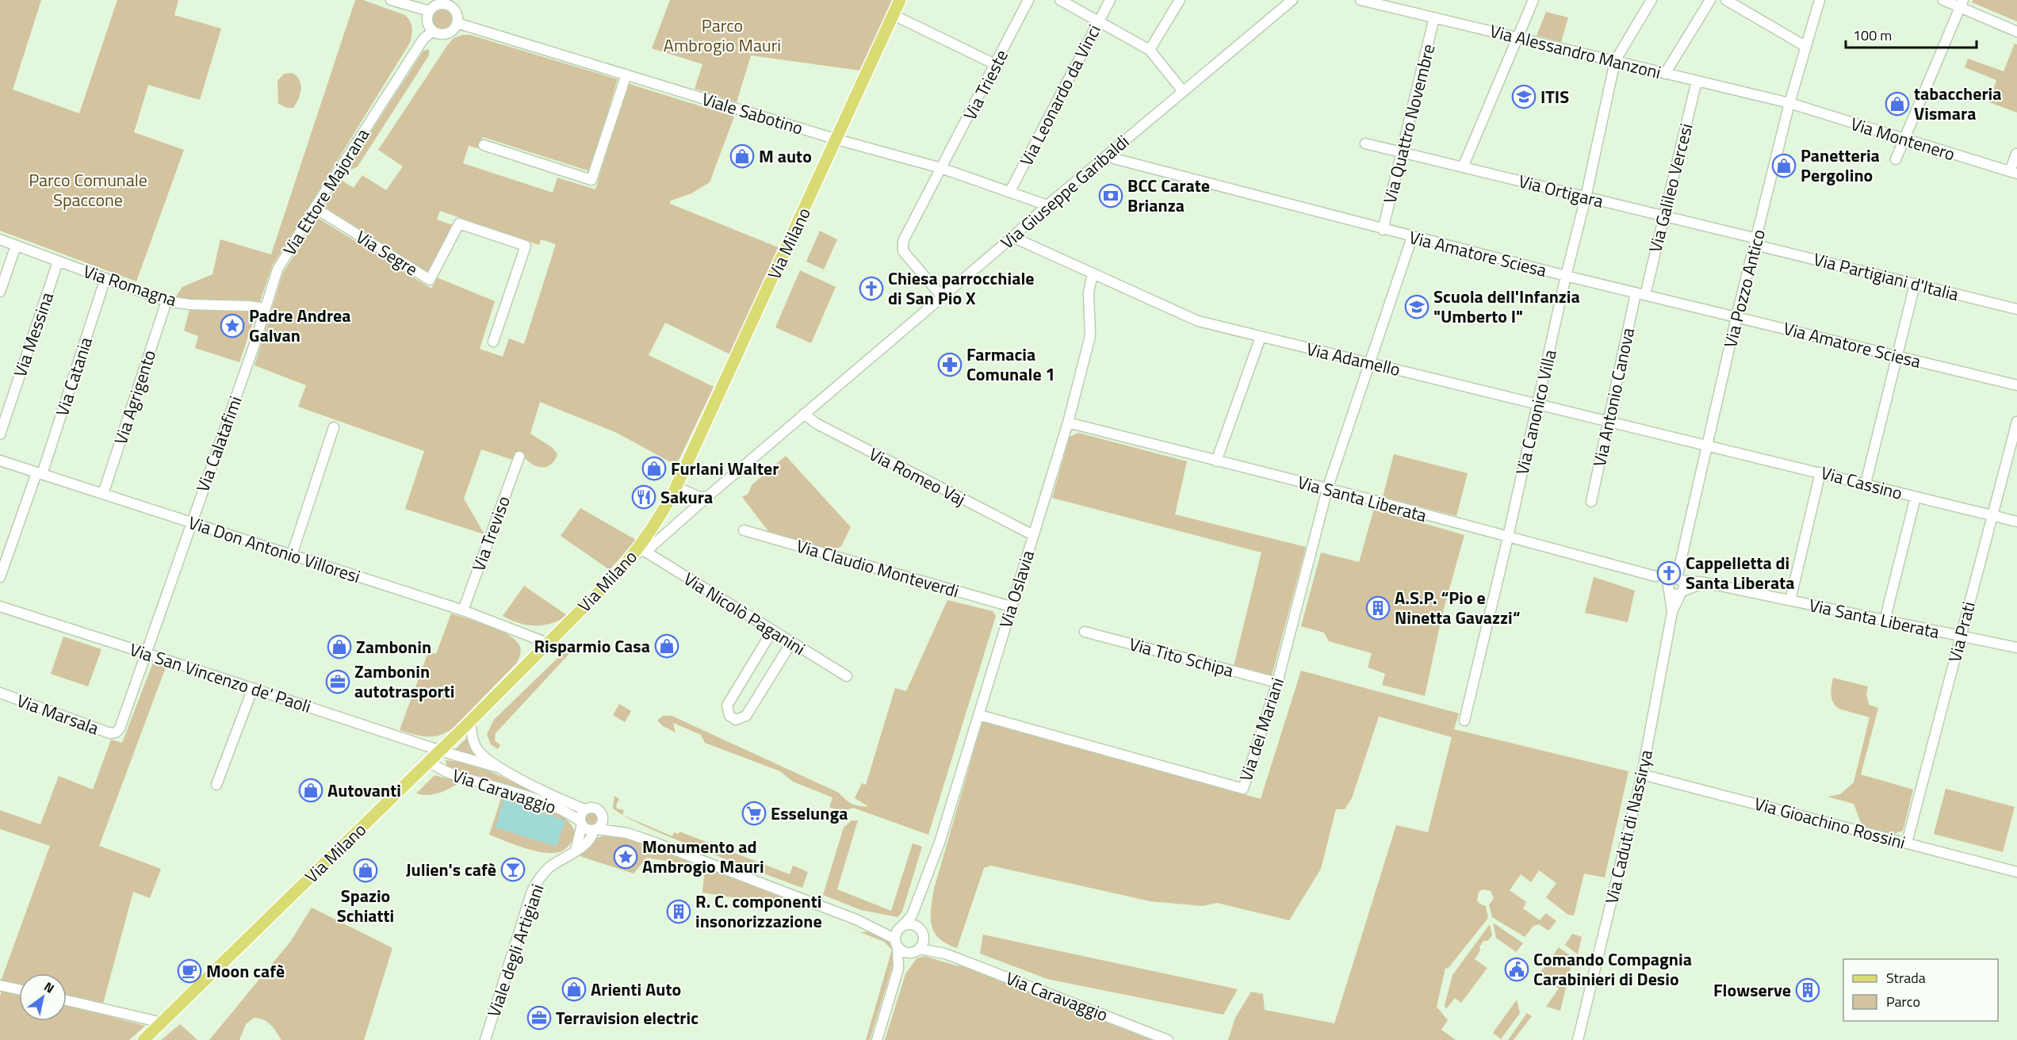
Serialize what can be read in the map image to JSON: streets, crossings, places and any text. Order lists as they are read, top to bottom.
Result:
{
  "streets": {
    "main road": ["Via Milano"],
    "street": [
      "Via Alessandro Manzoni",
      "Via Trieste",
      "Via Leonardo da Vinci",
      "Viale Sabotino",
      "Via Quattro Novembre",
      "Via Montenero",
      "Via Galileo Vercesi",
      "Via Ortigara",
      "Via Ettore Majorana",
      "Via Giuseppe Garibaldi",
      "Via Segre",
      "Via Amatore Sciesa",
      "Via Partigiani d'Italia",
      "Via Romagna",
      "Via Pozzo Antico",
      "Via Messina",
      "Via Adamello",
      "Via Catania",
      "Via Agrigento",
      "Via Antonio Canova",
      "Via Canonico Villa",
      "Via Calatafimi",
      "Via Romeo Vaj",
      "Via Cassino",
      "Via Santa Liberata",
      "Via Treviso",
      "Via Don Antonio Villoresi",
      "Via Claudio Monteverdi",
      "Via Oslavia",
      "Via Nicolò Paganini",
      "Via Prati",
      "Via Tito Schipa",
      "Via San Vincenzo de' Paoli",
      "Via Marsala",
      "Via dei Mariani",
      "Via Caravaggio",
      "Via Gioachino Rossini",
      "Via Caduti di Nassirya",
      "Viale degli Artigiani"
    ]
  },
  "crossings": [
    ["Via Alessandro Manzoni", "Via Quattro Novembre"],
    ["Via Alessandro Manzoni", "Via Montenero"],
    ["Via Alessandro Manzoni", "Via Galileo Vercesi"],
    ["Via Alessandro Manzoni", "Via Pozzo Antico"],
    ["Via Alessandro Manzoni", "Via Canonico Villa"],
    ["Via Trieste", "Viale Sabotino"],
    ["Via Trieste", "Via Giuseppe Garibaldi"],
    ["Via Leonardo da Vinci", "Viale Sabotino"],
    ["Viale Sabotino", "Via Ettore Majorana"],
    ["Viale Sabotino", "Via Giuseppe Garibaldi"],
    ["Viale Sabotino", "Via Milano"],
    ["Via Quattro Novembre", "Via Ortigara"],
    ["Via Quattro Novembre", "Via Amatore Sciesa"],
    ["Via Montenero", "Via Pozzo Antico"],
    ["Via Galileo Vercesi", "Via Ortigara"],
    ["Via Galileo Vercesi", "Via Amatore Sciesa"],
    ["Via Galileo Vercesi", "Via Antonio Canova"],
    ["Via Ortigara", "Via Partigiani d'Italia"],
    ["Via Ortigara", "Via Pozzo Antico"],
    ["Via Ortigara", "Via Canonico Villa"],
    ["Via Ettore Majorana", "Via Segre"],
    ["Via Ettore Majorana", "Via Romagna"],
    ["Via Ettore Majorana", "Via Calatafimi"],
    ["Via Giuseppe Garibaldi", "Via Milano"],
    ["Via Giuseppe Garibaldi", "Via Amatore Sciesa"],
    ["Via Giuseppe Garibaldi", "Via Adamello"],
    ["Via Giuseppe Garibaldi", "Via Romeo Vaj"],
    ["Via Giuseppe Garibaldi", "Via Nicolò Paganini"],
    ["Via Milano", "Via Don Antonio Villoresi"],
    ["Via Milano", "Via Nicolò Paganini"],
    ["Via Milano", "Via San Vincenzo de' Paoli"],
    ["Via Milano", "Via Caravaggio"],
    ["Via Amatore Sciesa", "Via Pozzo Antico"],
    ["Via Amatore Sciesa", "Via Antonio Canova"],
    ["Via Amatore Sciesa", "Via Canonico Villa"],
    ["Via Amatore Sciesa", "Via dei Mariani"],
    ["Via Partigiani d'Italia", "Via Pozzo Antico"],
    ["Via Romagna", "Via Messina"],
    ["Via Romagna", "Via Catania"],
    ["Via Romagna", "Via Agrigento"],
    ["Via Pozzo Antico", "Via Adamello"],
    ["Via Pozzo Antico", "Via Cassino"],
    ["Via Pozzo Antico", "Via Santa Liberata"],
    ["Via Adamello", "Via Antonio Canova"],
    ["Via Adamello", "Via Canonico Villa"],
    ["Via Adamello", "Via Cassino"],
    ["Via Adamello", "Via Oslavia"],
    ["Via Adamello", "Via dei Mariani"],
    ["Via Catania", "Via Don Antonio Villoresi"],
    ["Via Agrigento", "Via Don Antonio Villoresi"],
    ["Via Canonico Villa", "Via Santa Liberata"],
    ["Via Calatafimi", "Via Don Antonio Villoresi"],
    ["Via Calatafimi", "Via San Vincenzo de' Paoli"],
    ["Via Calatafimi", "Via Marsala"],
    ["Via Romeo Vaj", "Via Oslavia"],
    ["Via Cassino", "Via Prati"],
    ["Via Santa Liberata", "Via Oslavia"],
    ["Via Santa Liberata", "Via Prati"],
    ["Via Santa Liberata", "Via dei Mariani"],
    ["Via Treviso", "Via Don Antonio Villoresi"],
    ["Via Claudio Monteverdi", "Via Oslavia"],
    ["Via Oslavia", "Via dei Mariani"],
    ["Via Oslavia", "Via Caravaggio"],
    ["Via Prati", "Via Gioachino Rossini"],
    ["Via Tito Schipa", "Via dei Mariani"],
    ["Via San Vincenzo de' Paoli", "Via Marsala"],
    ["Via San Vincenzo de' Paoli", "Via Caravaggio"],
    ["Via Caravaggio", "Viale degli Artigiani"],
    ["Via Gioachino Rossini", "Via Caduti di Nassirya"]
  ],
  "parks": ["Parco Ambrogio Mauri", "Parco Comunale Spaccone"],
  "places": {
    "school or university": ["ITIS", "Scuola dell'Infanzia \"Umberto I\""],
    "shop": [
      "tabaccheria Vismara",
      "M auto",
      "Panetteria Pergolino",
      "Furlani Walter",
      "Risparmio Casa",
      "Zambonin",
      "Autovanti",
      "Spazio Schiatti",
      "Arienti Auto"
    ],
    "bank": ["BCC Carate Brianza"],
    "church": ["Chiesa parrocchiale di San Pio X", "Cappelletta di Santa Liberata"],
    "place": ["Padre Andrea Galvan", "Monumento ad Ambrogio Mauri"],
    "pharmacy": ["Farmacia Comunale 1"],
    "restaurant": ["Sakura"],
    "building": ["A.S.P. “Pio e Ninetta Gavazzi“", "R. C. componenti insonorizzazione", "Flowserve"],
    "office": ["Zambonin autotrasporti", "Terravision electric"],
    "supermarket": ["Esselunga"],
    "bar": ["Julien's cafè"],
    "public building": ["Comando Compagnia Carabinieri di Desio"],
    "cafe": ["Moon cafè"]
  },
  "legend": ["Strada", "Parco"],
  "scale_bar": "100 m",
  "north": "top right"
}
